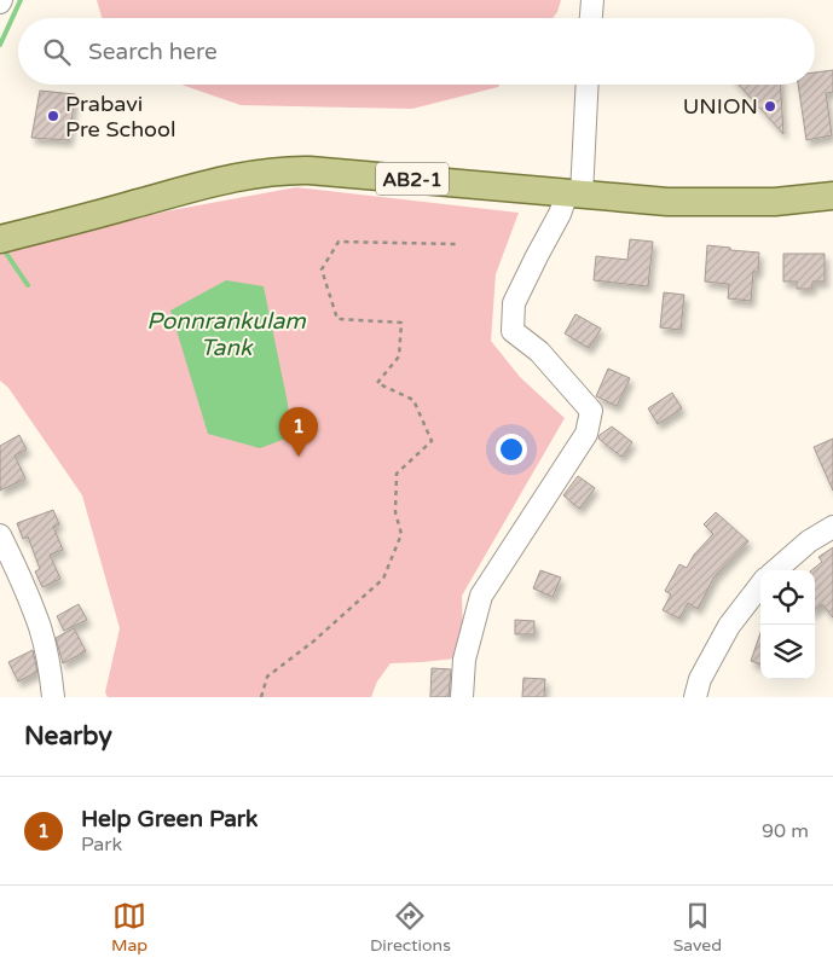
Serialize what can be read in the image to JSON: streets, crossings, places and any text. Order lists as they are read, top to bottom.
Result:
{
  "streets": {
    "main road": ["AB2-1"]
  },
  "water": ["Ponnrankulam Tank"],
  "places": ["UNION", "Prabavi Pre School"],
  "page": {
    "search": "Search here",
    "pins": "1",
    "heading": "Nearby",
    "list": [
      {
        "mark": "1",
        "name": "Help Green Park",
        "note": "Park",
        "value": "90 m"
      }
    ],
    "nav": ["Map", "Directions", "Saved"]
  }
}
